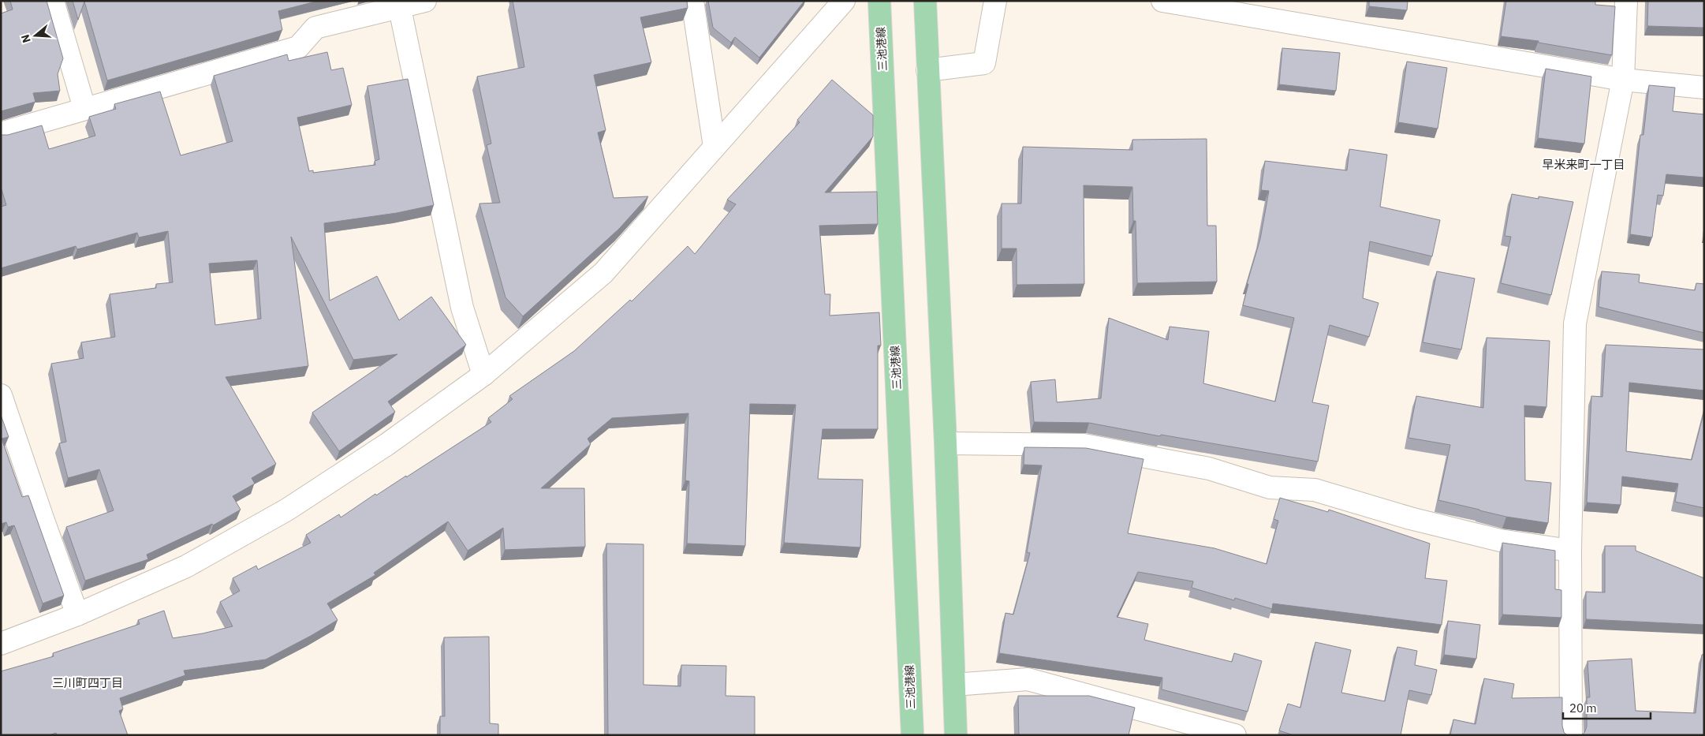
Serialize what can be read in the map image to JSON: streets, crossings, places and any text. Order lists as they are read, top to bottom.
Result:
{
  "streets": {
    "main road": ["三池港線"]
  },
  "districts": ["早米来町一丁目", "三川町四丁目"],
  "scale_bar": "20 m",
  "north": "left"
}
